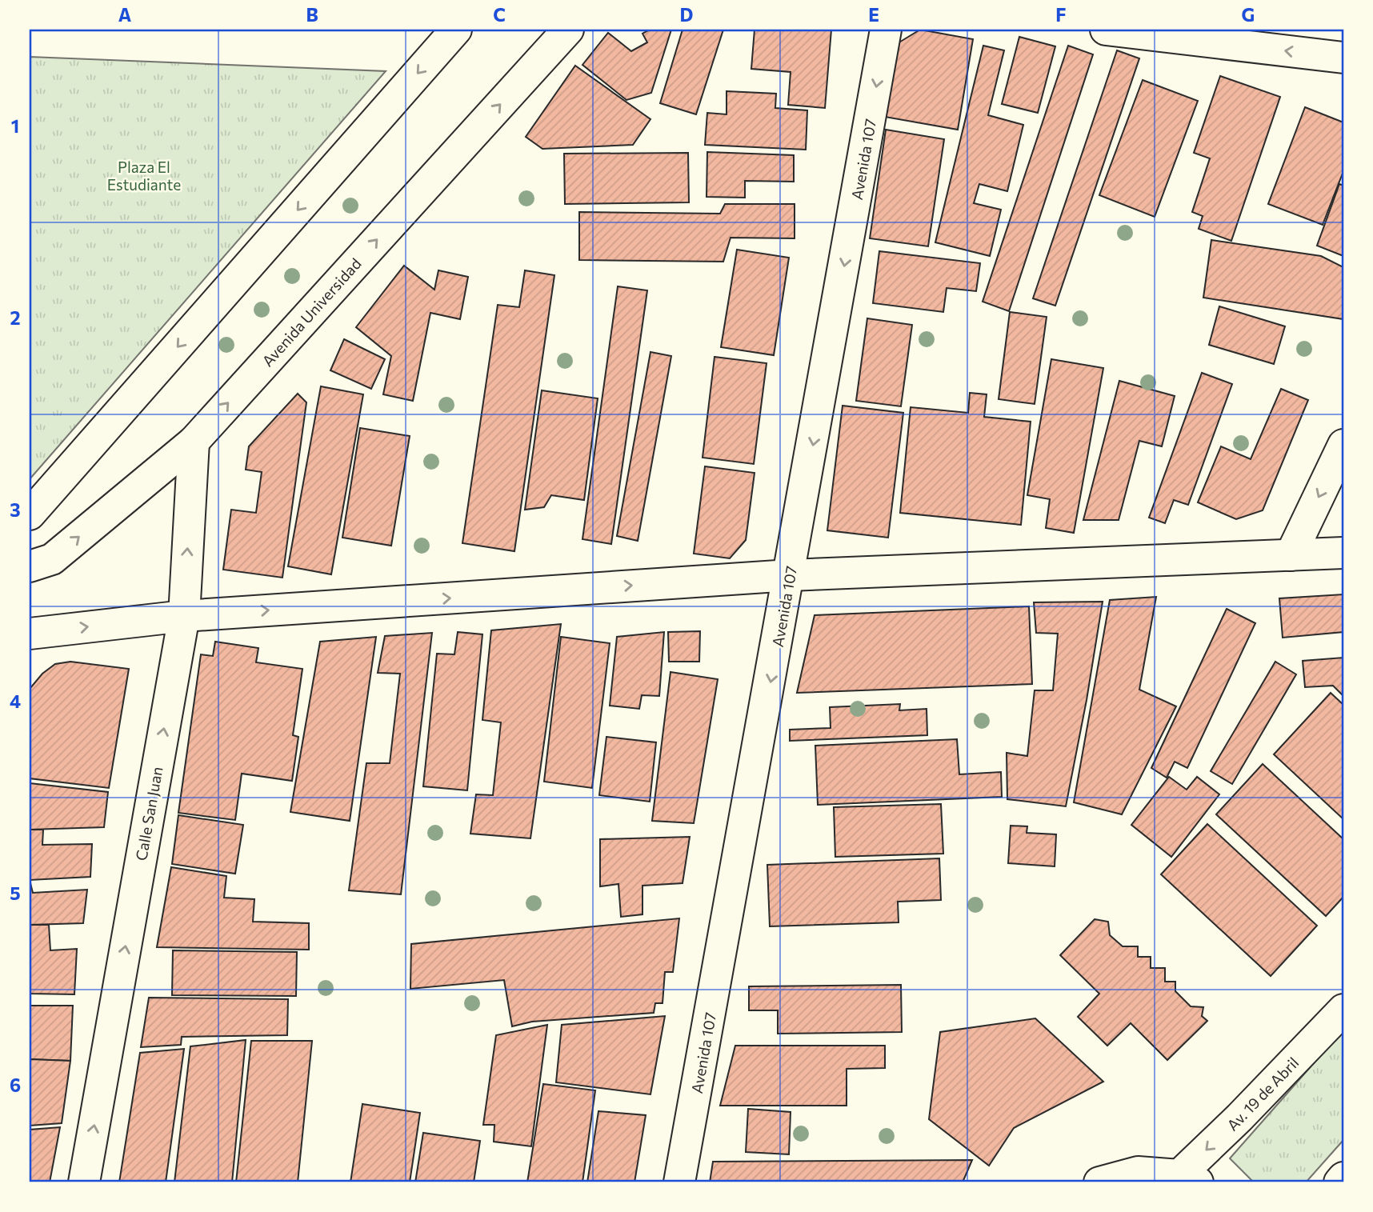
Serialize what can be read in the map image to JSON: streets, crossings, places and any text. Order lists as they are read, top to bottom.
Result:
{
  "streets": {
    "street": [
      "Avenida 107",
      "Avenida Universidad",
      "Calle San Juan",
      "Av. 19 de Abril"
    ]
  },
  "crossings": [
    ["Avenida Universidad", "Calle San Juan"]
  ],
  "one_way": ["Avenida 107", "Calle San Juan", "Av. 19 de Abril"],
  "parks": ["Plaza El Estudiante"],
  "grid": {
    "columns": [
      "A",
      "B",
      "C",
      "D",
      "E",
      "F",
      "G"
    ],
    "rows": [
      "1",
      "2",
      "3",
      "4",
      "5",
      "6"
    ]
  }
}
